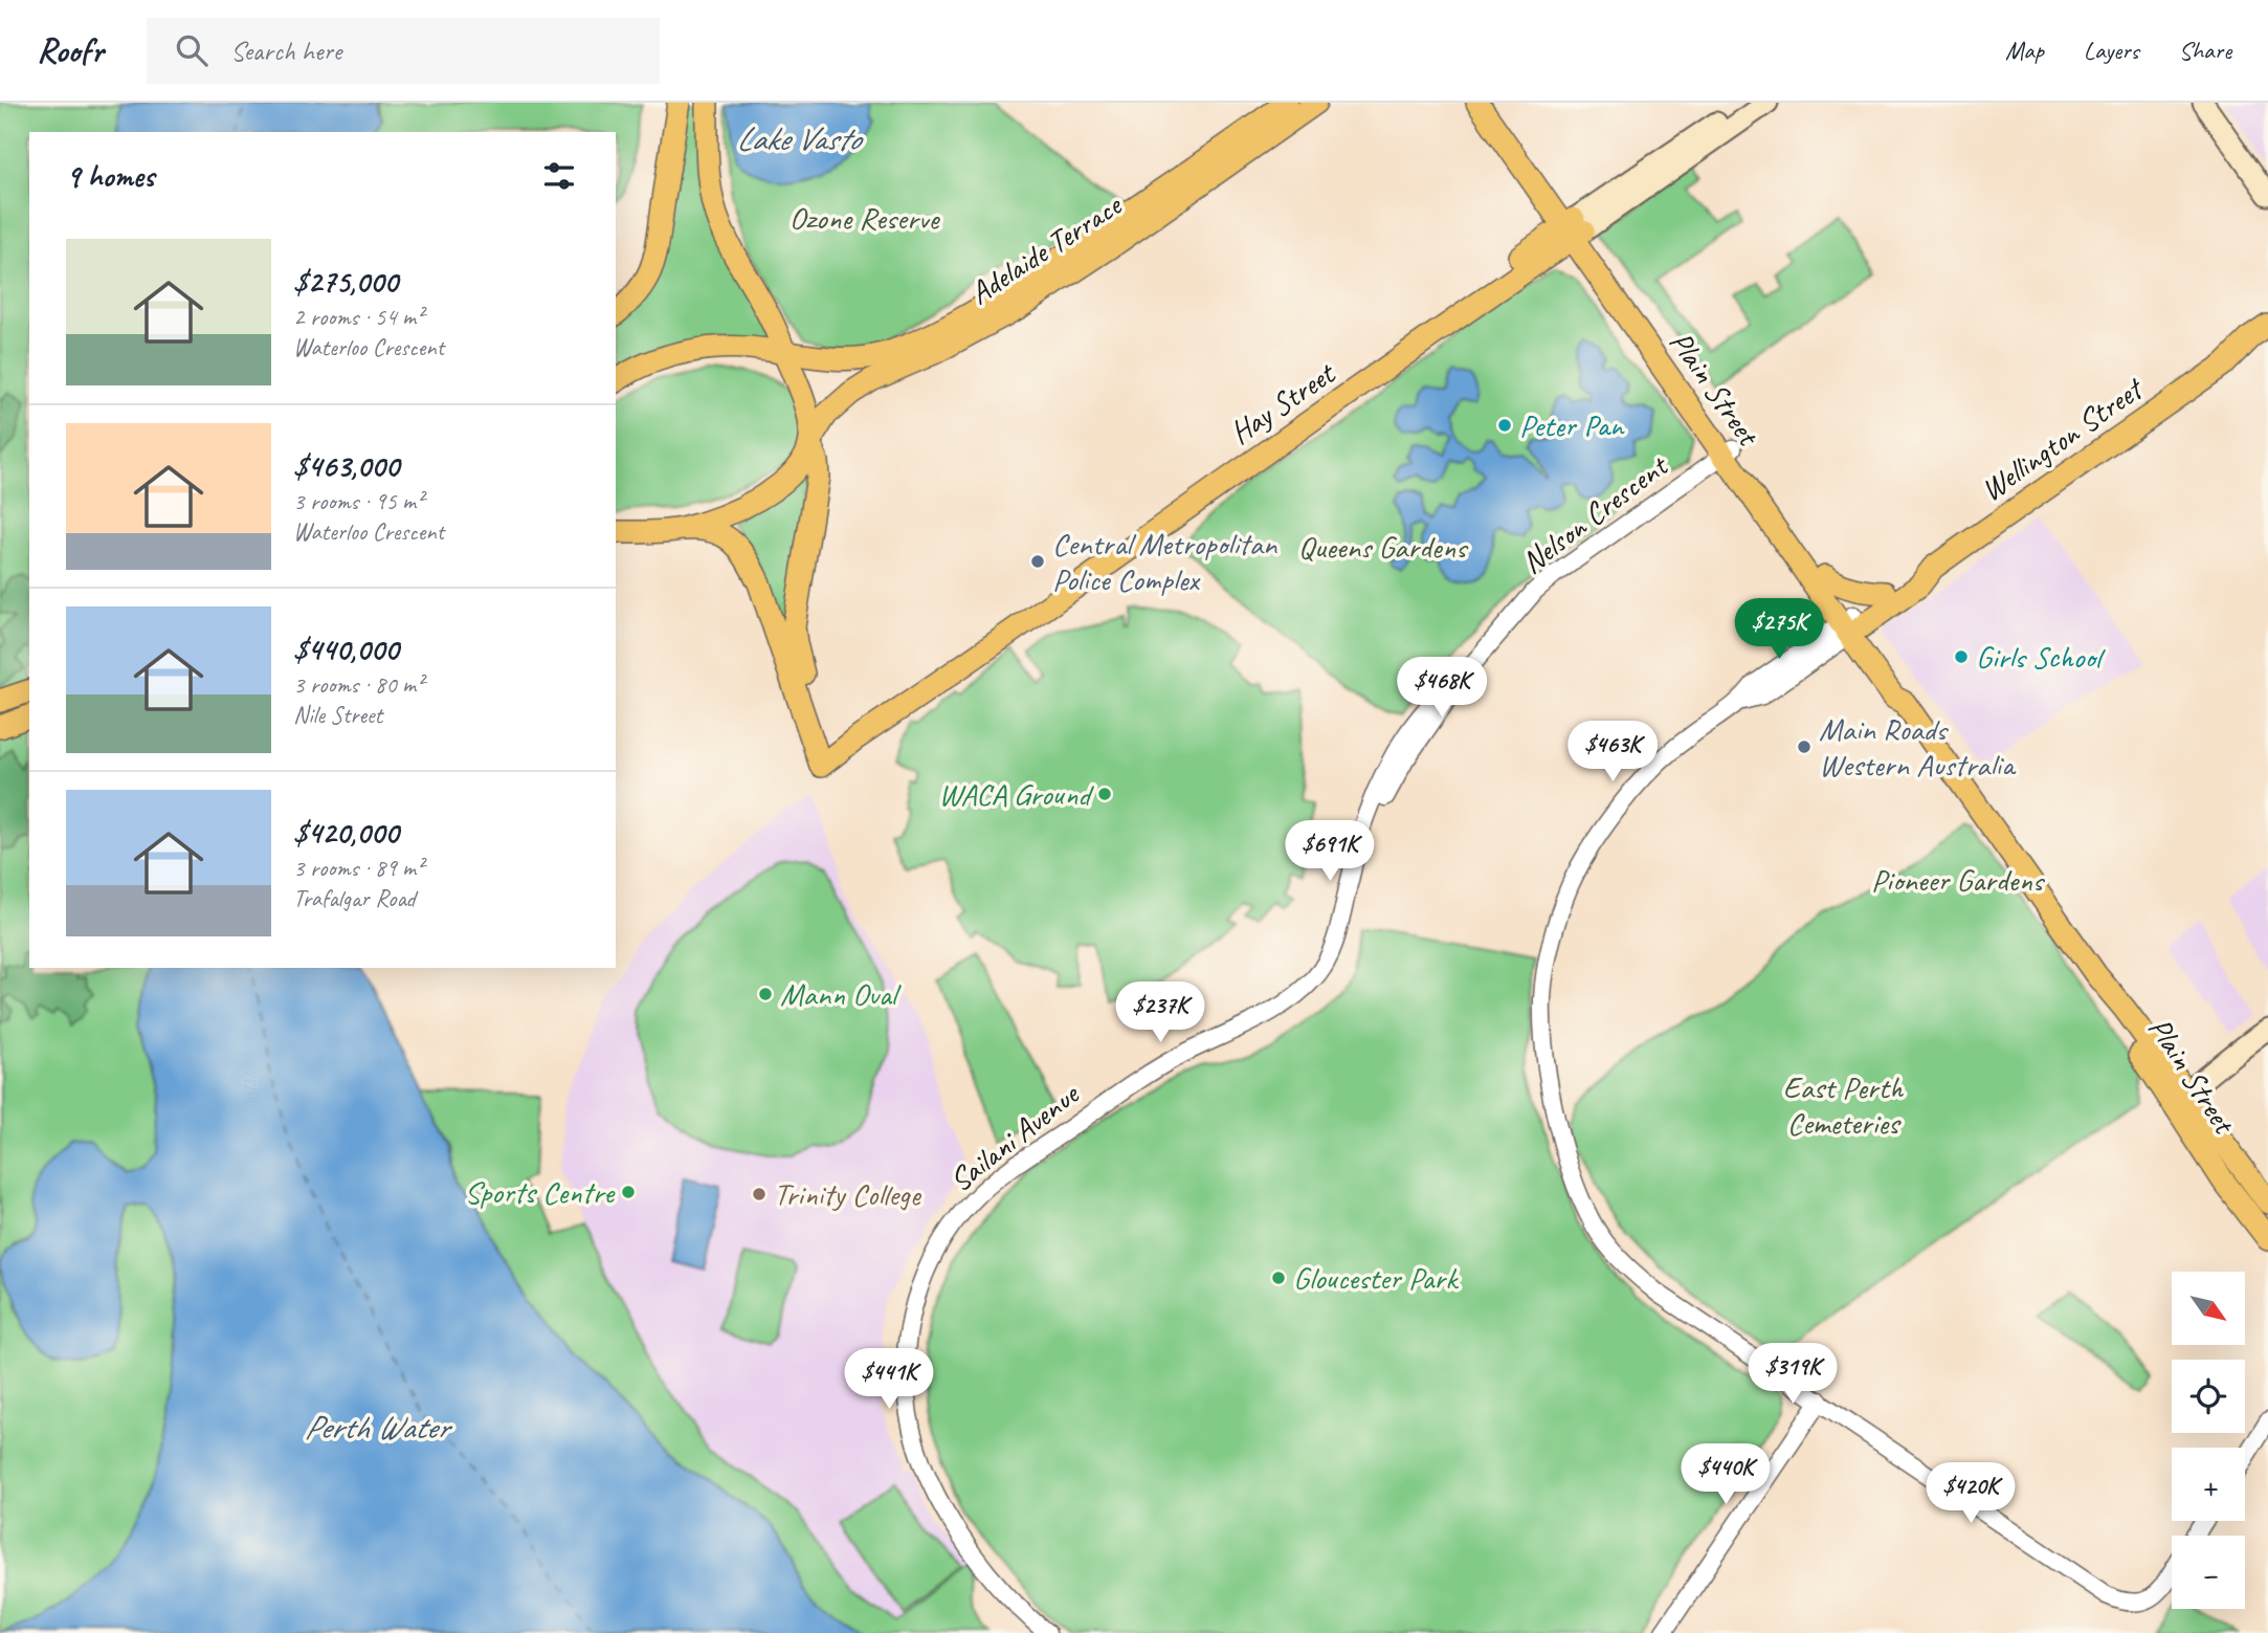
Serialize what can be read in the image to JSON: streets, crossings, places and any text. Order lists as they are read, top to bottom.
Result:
{
  "streets": {
    "main road": [
      "Adelaide Terrace",
      "Plain Street",
      "Hay Street",
      "Wellington Street"
    ],
    "street": ["Nelson Crescent", "Sailani Avenue"]
  },
  "crossings": [
    ["Plain Street", "Hay Street"],
    ["Plain Street", "Wellington Street"],
    ["Plain Street", "Nelson Crescent"],
    ["Nelson Crescent", "Sailani Avenue"]
  ],
  "water": ["Lake Vasto", "Perth Water"],
  "parks": [
    "Ozone Reserve",
    "Queens Gardens",
    "Pioneer Gardens",
    "East Perth Cemeteries"
  ],
  "places": [
    "Peter Pan",
    "Central Metropolitan Police Complex",
    "Girls School",
    "Main Roads Western Australia",
    "WACA Ground",
    "Mann Oval",
    "Sports Centre",
    "Trinity College",
    "Gloucester Park"
  ],
  "north": "bottom right",
  "page": {
    "header": "Roofr",
    "search": "Search here",
    "nav": ["Map", "Layers", "Share"],
    "heading": "9 homes",
    "list": [
      {
        "name": "$275,000",
        "note": "2 rooms · 54 m² · Waterloo Crescent"
      },
      {
        "name": "$463,000",
        "note": "3 rooms · 95 m² · Waterloo Crescent"
      },
      {
        "name": "$440,000",
        "note": "3 rooms · 80 m² · Nile Street"
      },
      {
        "name": "$420,000",
        "note": "3 rooms · 89 m² · Trafalgar Road"
      }
    ],
    "price": [
      "$275K",
      "$468K",
      "$463K",
      "$691K",
      "$237K",
      "$319K",
      "$441K",
      "$440K",
      "$420K"
    ],
    "map_buttons": ["+", "−"]
  }
}
